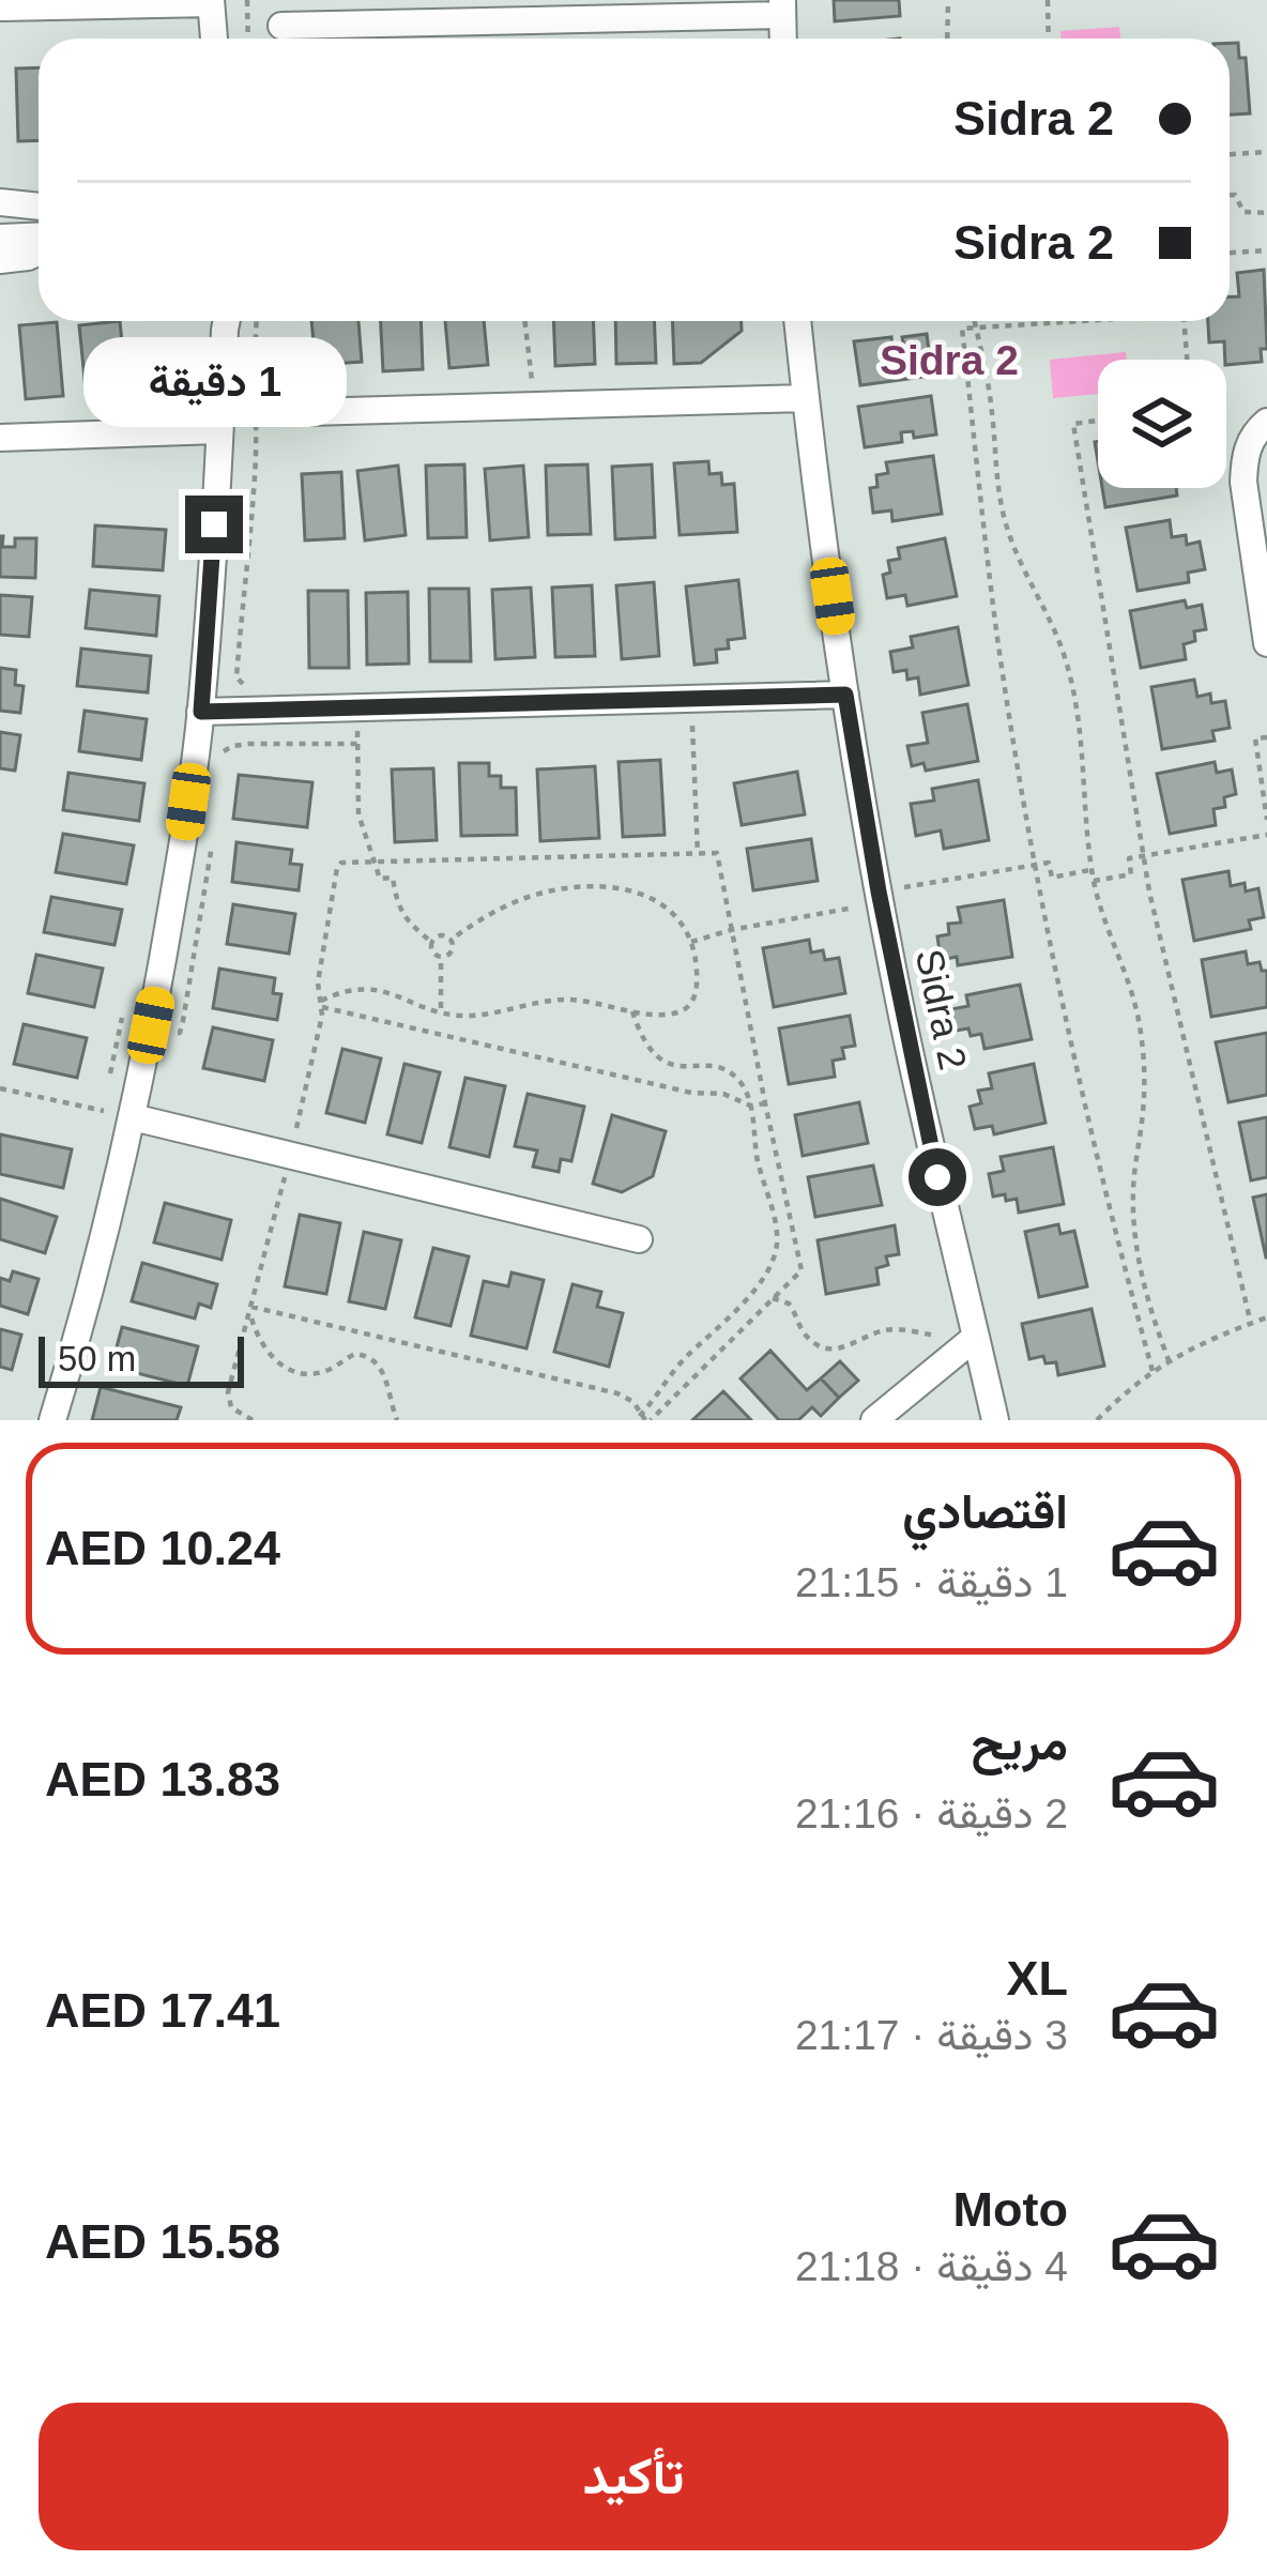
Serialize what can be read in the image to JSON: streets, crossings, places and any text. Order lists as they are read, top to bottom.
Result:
{
  "streets": {
    "street": ["Sidra 2"]
  },
  "districts": ["Sidra 2"],
  "scale_bar": "50 m",
  "page": {
    "banner": ["Sidra 2", "Sidra 2"],
    "bubble": "1 دقيقة",
    "scale": "50 m",
    "list": [
      {
        "name": "اقتصادي",
        "note": "1 دقيقة · 21:15",
        "value": "AED 10.24"
      },
      {
        "name": "مريح",
        "note": "2 دقيقة · 21:16",
        "value": "AED 13.83"
      },
      {
        "name": "XL",
        "note": "3 دقيقة · 21:17",
        "value": "AED 17.41"
      },
      {
        "name": "Moto",
        "note": "4 دقيقة · 21:18",
        "value": "AED 15.58"
      }
    ],
    "buttons": "تأكيد"
  }
}
